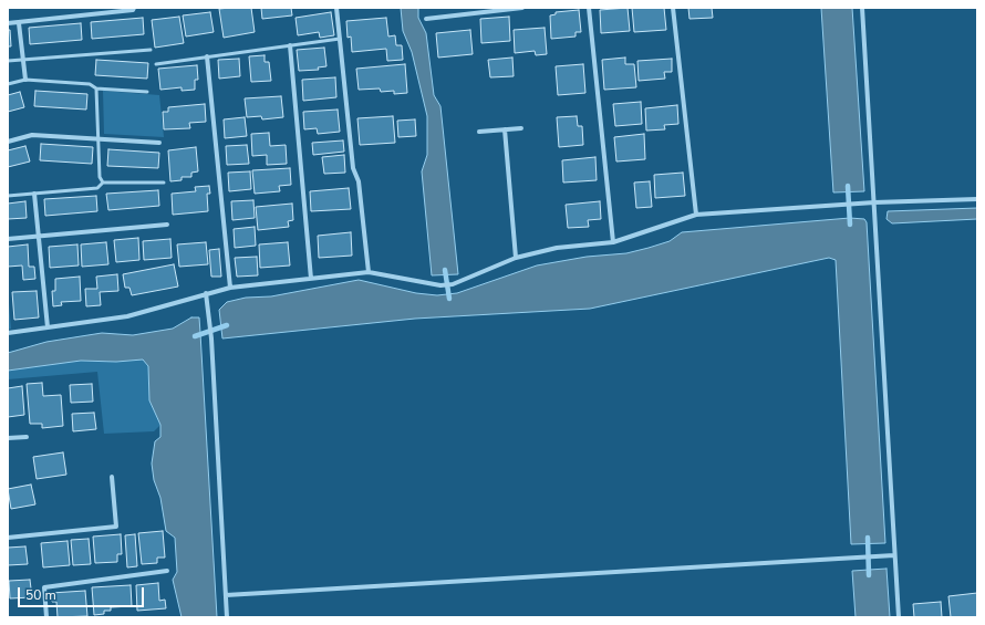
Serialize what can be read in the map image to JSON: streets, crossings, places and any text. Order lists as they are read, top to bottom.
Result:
{
  "scale_bar": "50 m"
}
